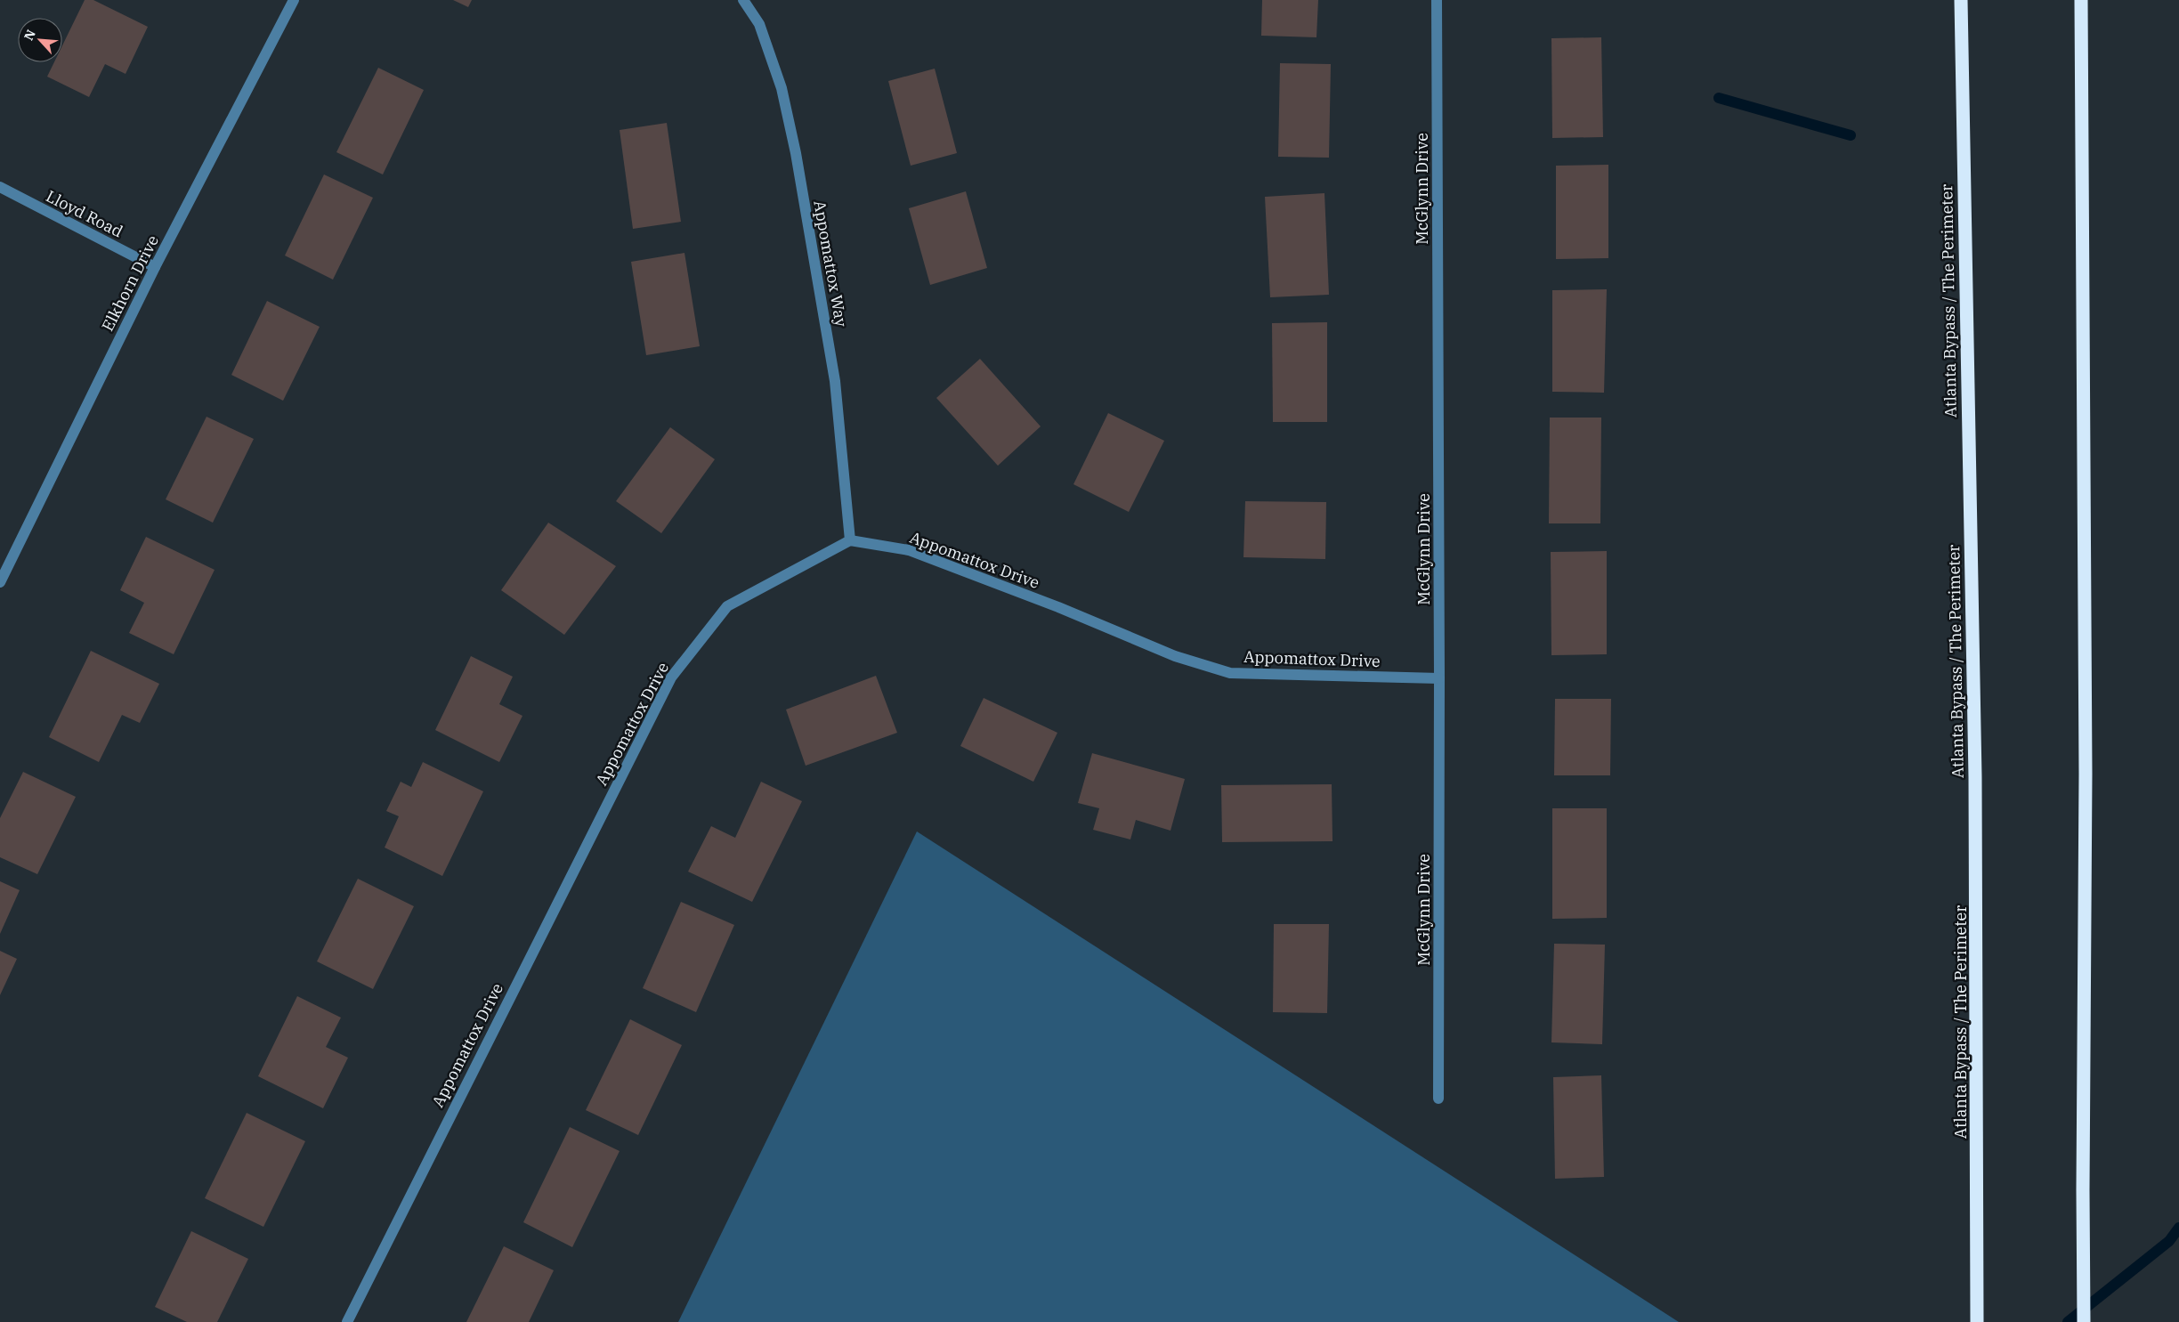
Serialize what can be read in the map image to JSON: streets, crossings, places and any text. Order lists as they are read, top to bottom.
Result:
{
  "streets": {
    "highway": ["Atlanta Bypass / The Perimeter"],
    "street": [
      "McGlynn Drive",
      "Lloyd Road",
      "Appomattox Way",
      "Elkhorn Drive",
      "Appomattox Drive"
    ]
  },
  "crossings": [
    ["McGlynn Drive", "Appomattox Drive"],
    ["Lloyd Road", "Elkhorn Drive"],
    ["Appomattox Way", "Appomattox Drive"]
  ],
  "north": "top left"
}
